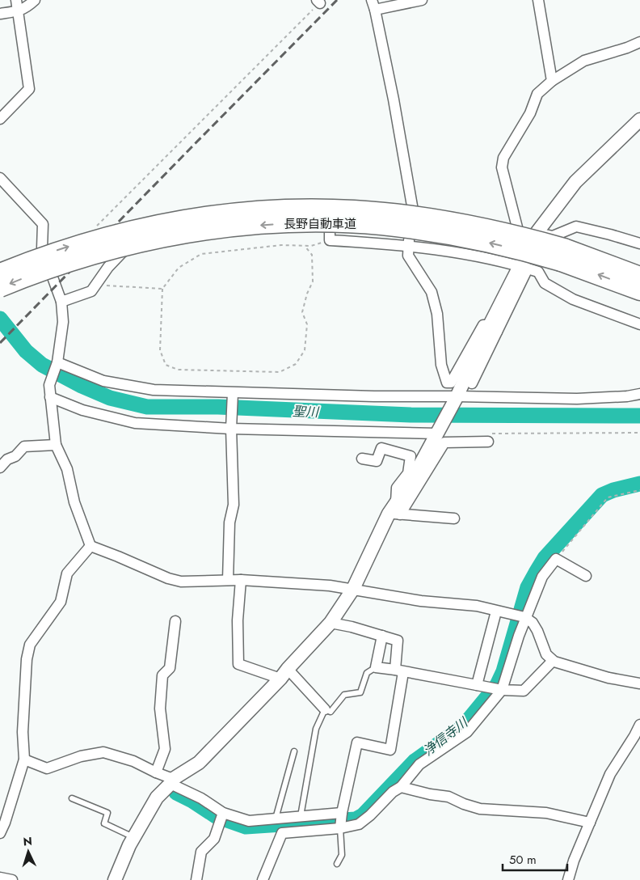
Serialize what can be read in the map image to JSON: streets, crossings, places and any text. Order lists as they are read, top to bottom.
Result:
{
  "streets": {
    "highway": ["長野自動車道"]
  },
  "water": ["聖川", "浄信寺川"],
  "scale_bar": "50 m",
  "north": "top"
}
